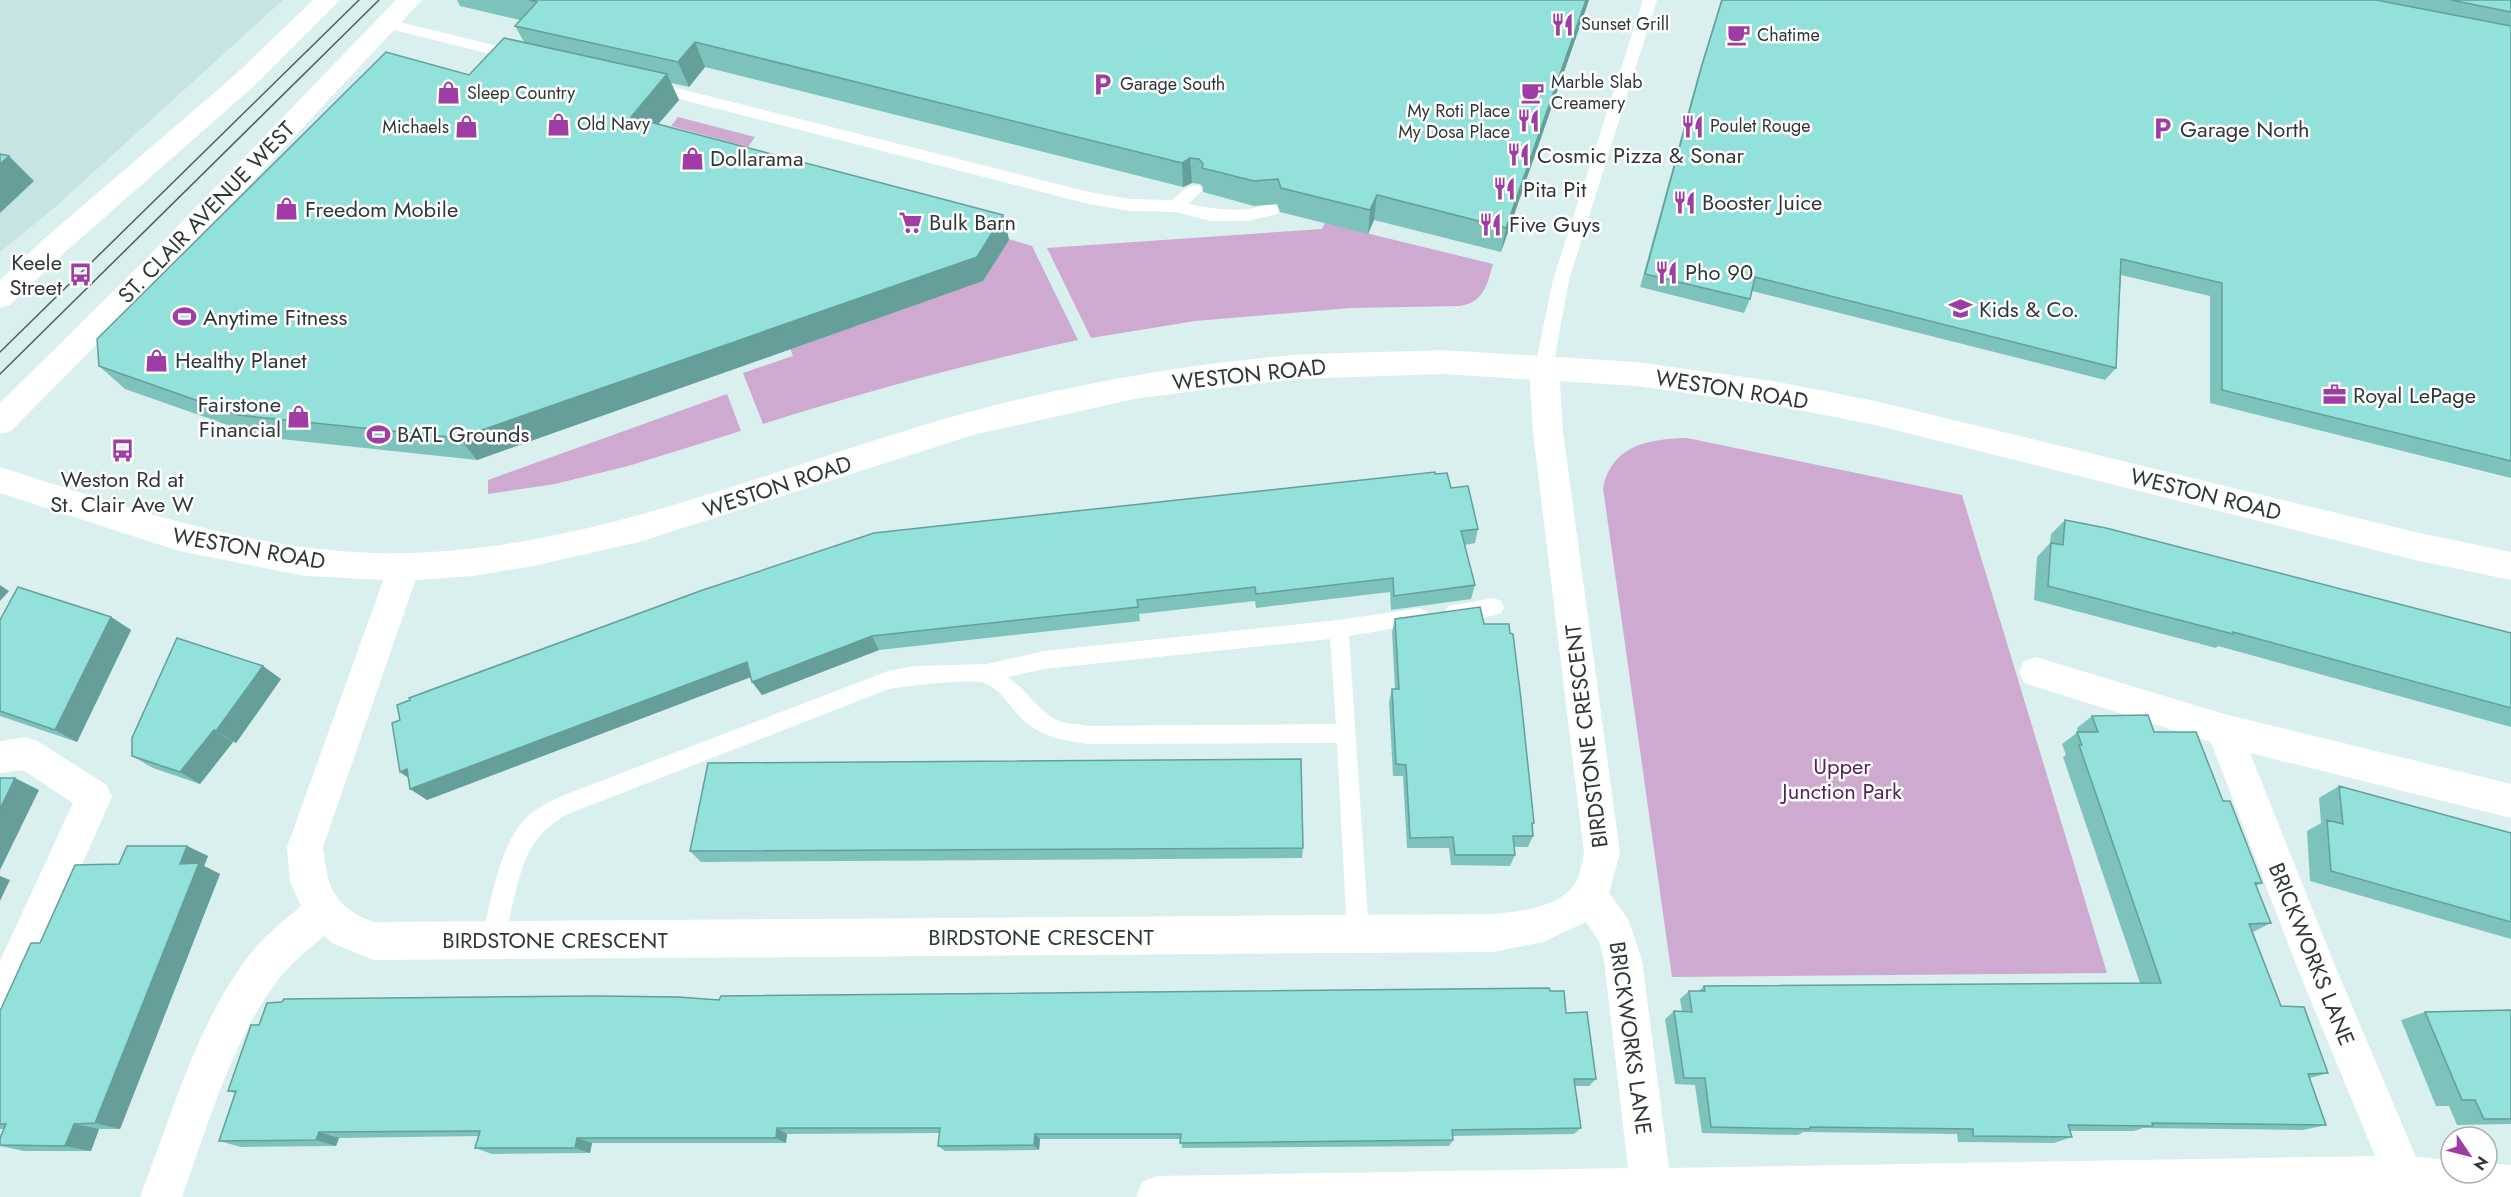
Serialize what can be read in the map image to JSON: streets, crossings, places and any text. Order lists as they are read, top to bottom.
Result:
{
  "streets": {
    "street": [
      "ST. CLAIR AVENUE WEST",
      "WESTON ROAD",
      "BIRDSTONE CRESCENT",
      "BRICKWORKS LANE"
    ]
  },
  "crossings": [
    ["WESTON ROAD", "BIRDSTONE CRESCENT"],
    ["BIRDSTONE CRESCENT", "BRICKWORKS LANE"]
  ],
  "parks": ["Upper Junction Park"],
  "places": {
    "restaurant": [
      "Sunset Grill",
      "My Roti Place My Dosa Place",
      "Poulet Rouge",
      "Cosmic Pizza & Sonar",
      "Pita Pit",
      "Booster Juice",
      "Five Guys",
      "Pho 90"
    ],
    "cafe": ["Chatime", "Marble Slab Creamery"],
    "parking": ["Garage South", "Garage North"],
    "shop": [
      "Sleep Country",
      "Old Navy",
      "Michaels",
      "Dollarama",
      "Freedom Mobile",
      "Healthy Planet",
      "Fairstone Financial"
    ],
    "supermarket": ["Bulk Barn"],
    "bus stop": ["Keele Street", "Weston Rd at St. Clair Ave W"],
    "school or university": ["Kids & Co."],
    "sports": ["Anytime Fitness", "BATL Grounds"],
    "office": ["Royal LePage"]
  },
  "north": "bottom right"
}
